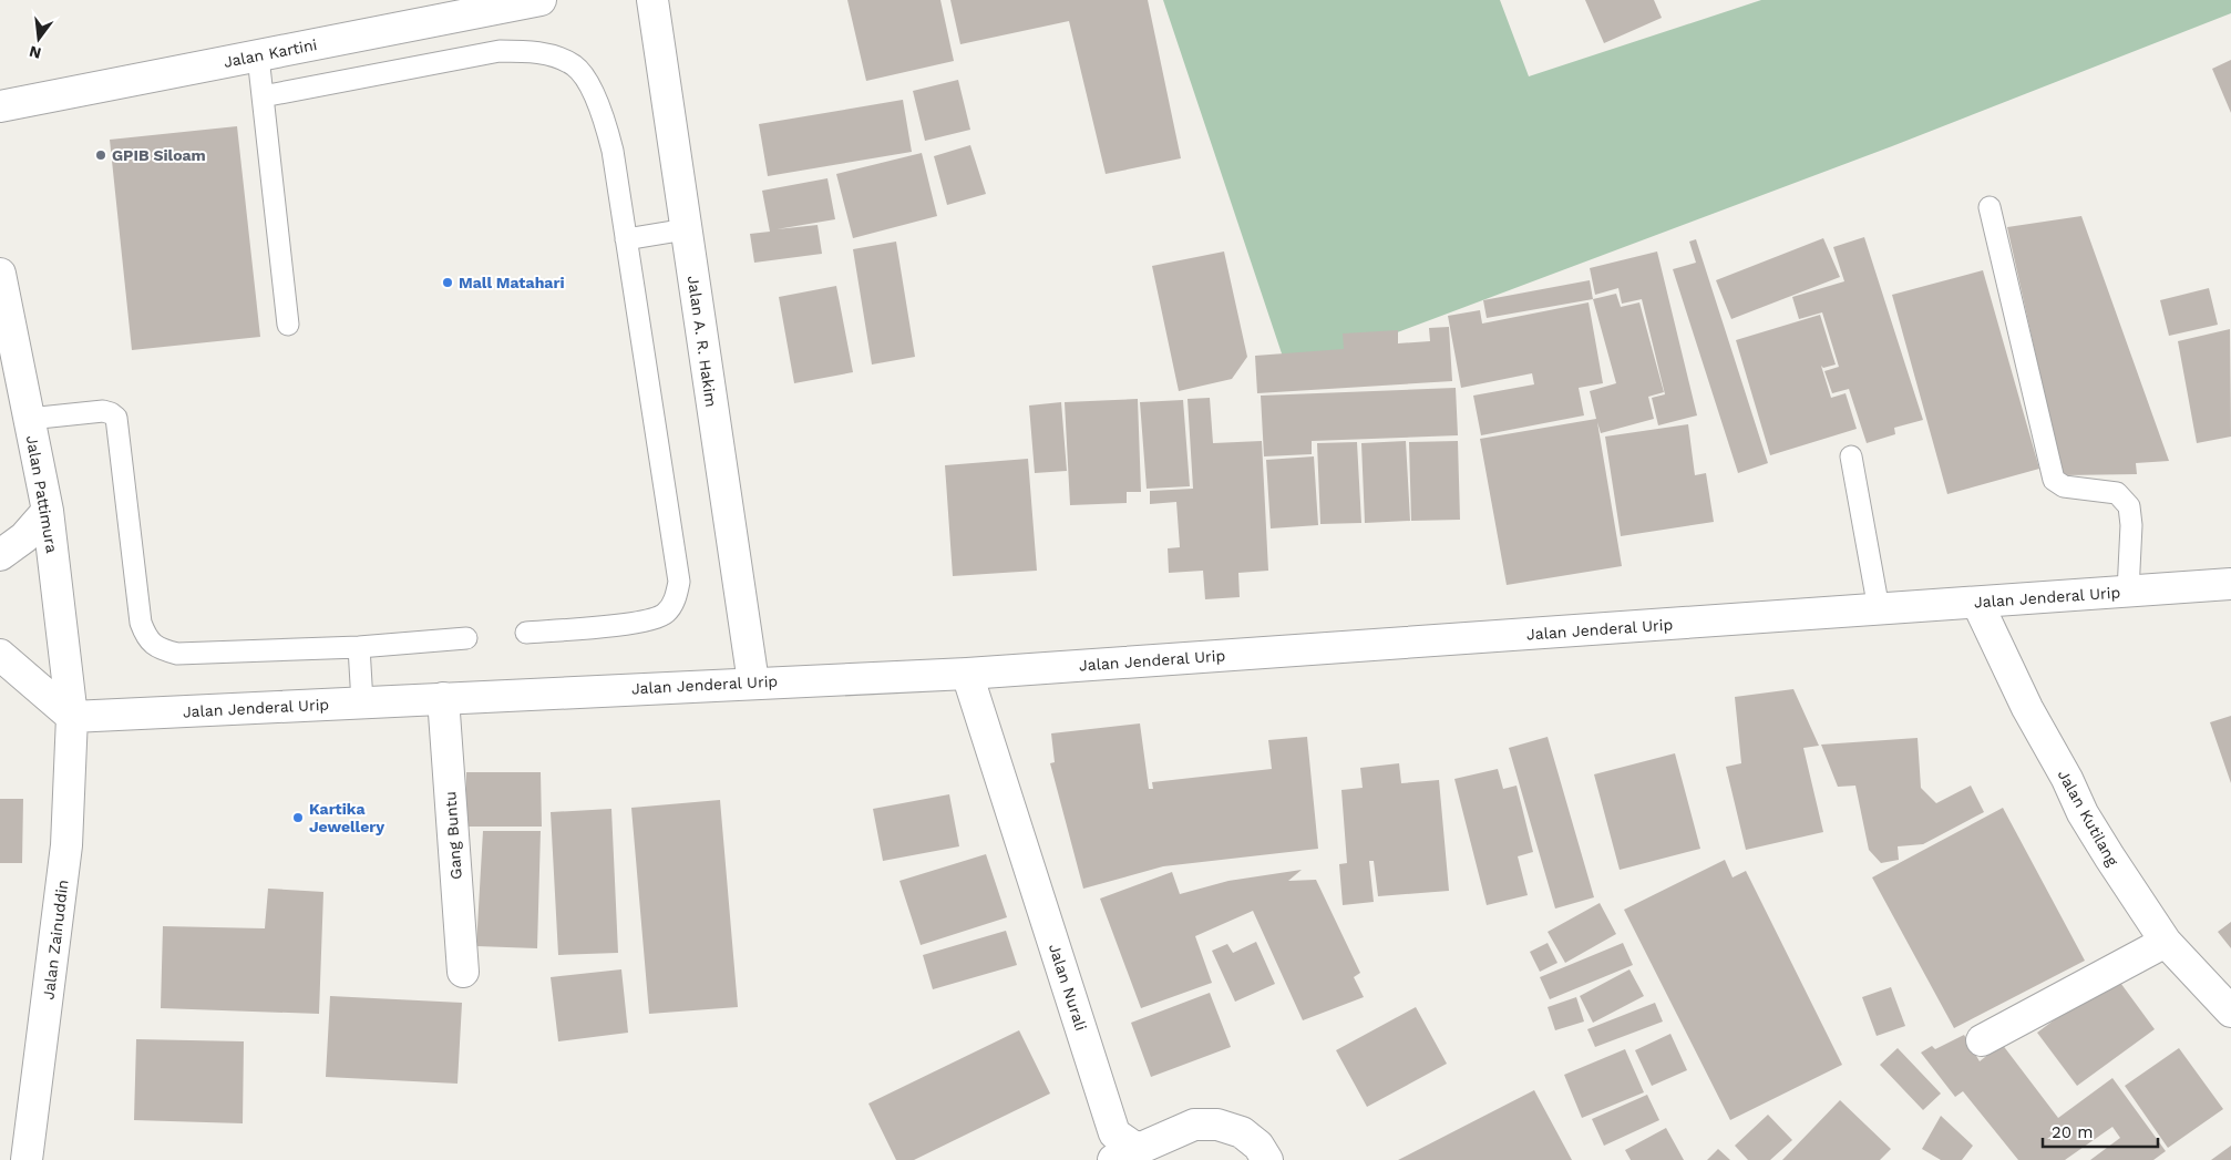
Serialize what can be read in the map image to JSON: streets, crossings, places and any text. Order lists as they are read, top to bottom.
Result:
{
  "streets": {
    "street": [
      "Jalan Kartini",
      "Jalan A. R. Hakim",
      "Jalan Pattimura",
      "Jalan Jenderal Urip",
      "Jalan Kutilang",
      "Gang Buntu",
      "Jalan Zainuddin",
      "Jalan Nurali"
    ]
  },
  "crossings": [
    ["Jalan A. R. Hakim", "Jalan Jenderal Urip"],
    ["Jalan Pattimura", "Jalan Jenderal Urip"],
    ["Jalan Pattimura", "Jalan Zainuddin"],
    ["Jalan Jenderal Urip", "Jalan Kutilang"],
    ["Jalan Jenderal Urip", "Gang Buntu"],
    ["Jalan Jenderal Urip", "Jalan Zainuddin"],
    ["Jalan Jenderal Urip", "Jalan Nurali"]
  ],
  "places": ["GPIB Siloam", "Mall Matahari", "Kartika Jewellery"],
  "scale_bar": "20 m",
  "north": "bottom"
}
